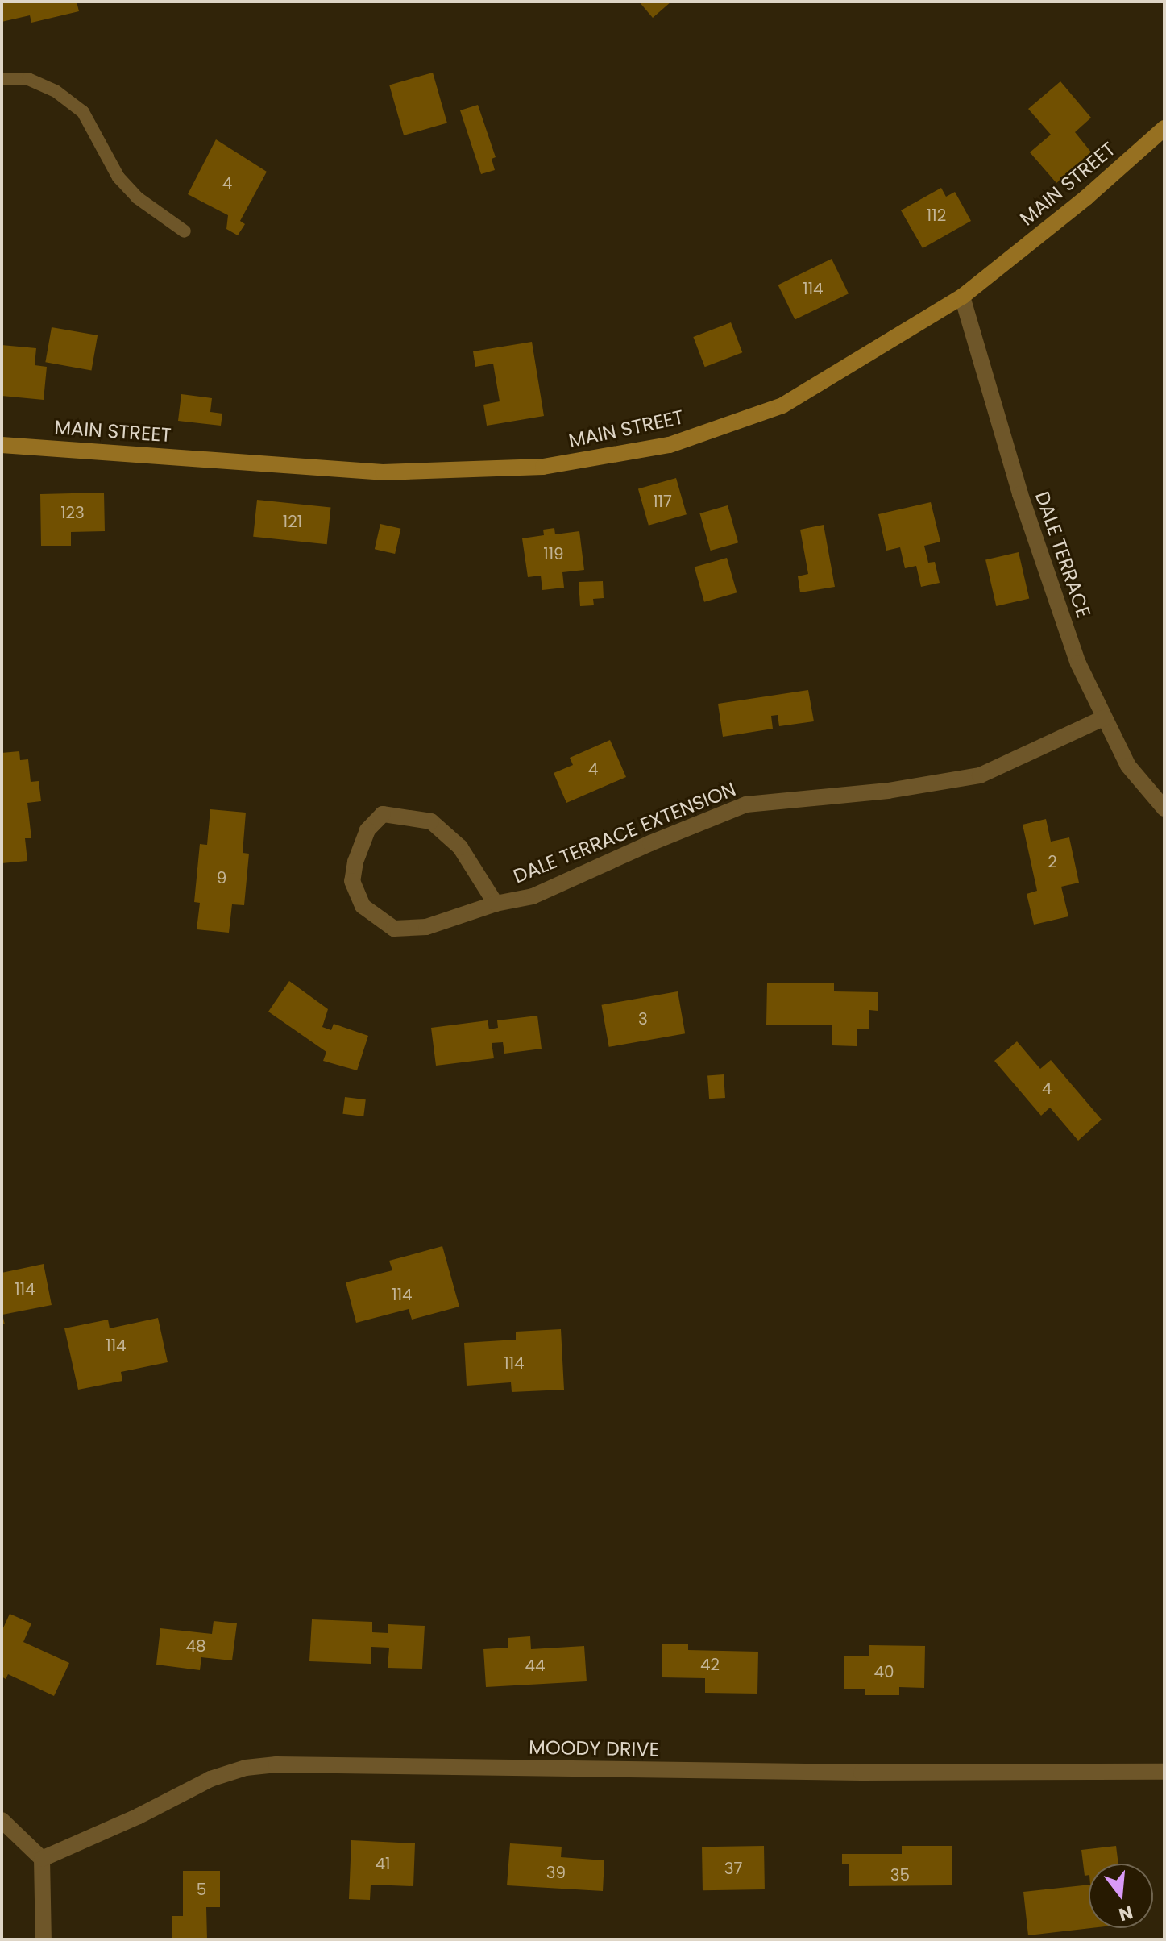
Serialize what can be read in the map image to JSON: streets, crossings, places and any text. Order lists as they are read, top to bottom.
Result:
{
  "streets": {
    "main road": ["MAIN STREET"],
    "street": ["DALE TERRACE", "DALE TERRACE EXTENSION", "MOODY DRIVE"]
  },
  "crossings": [
    ["MAIN STREET", "DALE TERRACE"],
    ["DALE TERRACE", "DALE TERRACE EXTENSION"]
  ],
  "house_numbers": [
    "4",
    "112",
    "114",
    "117",
    "123",
    "121",
    "119",
    "4",
    "2",
    "9",
    "3",
    "4",
    "114",
    "114",
    "114",
    "114",
    "48",
    "42",
    "44",
    "40",
    "41",
    "37",
    "39",
    "35",
    "5"
  ],
  "north": "bottom"
}
